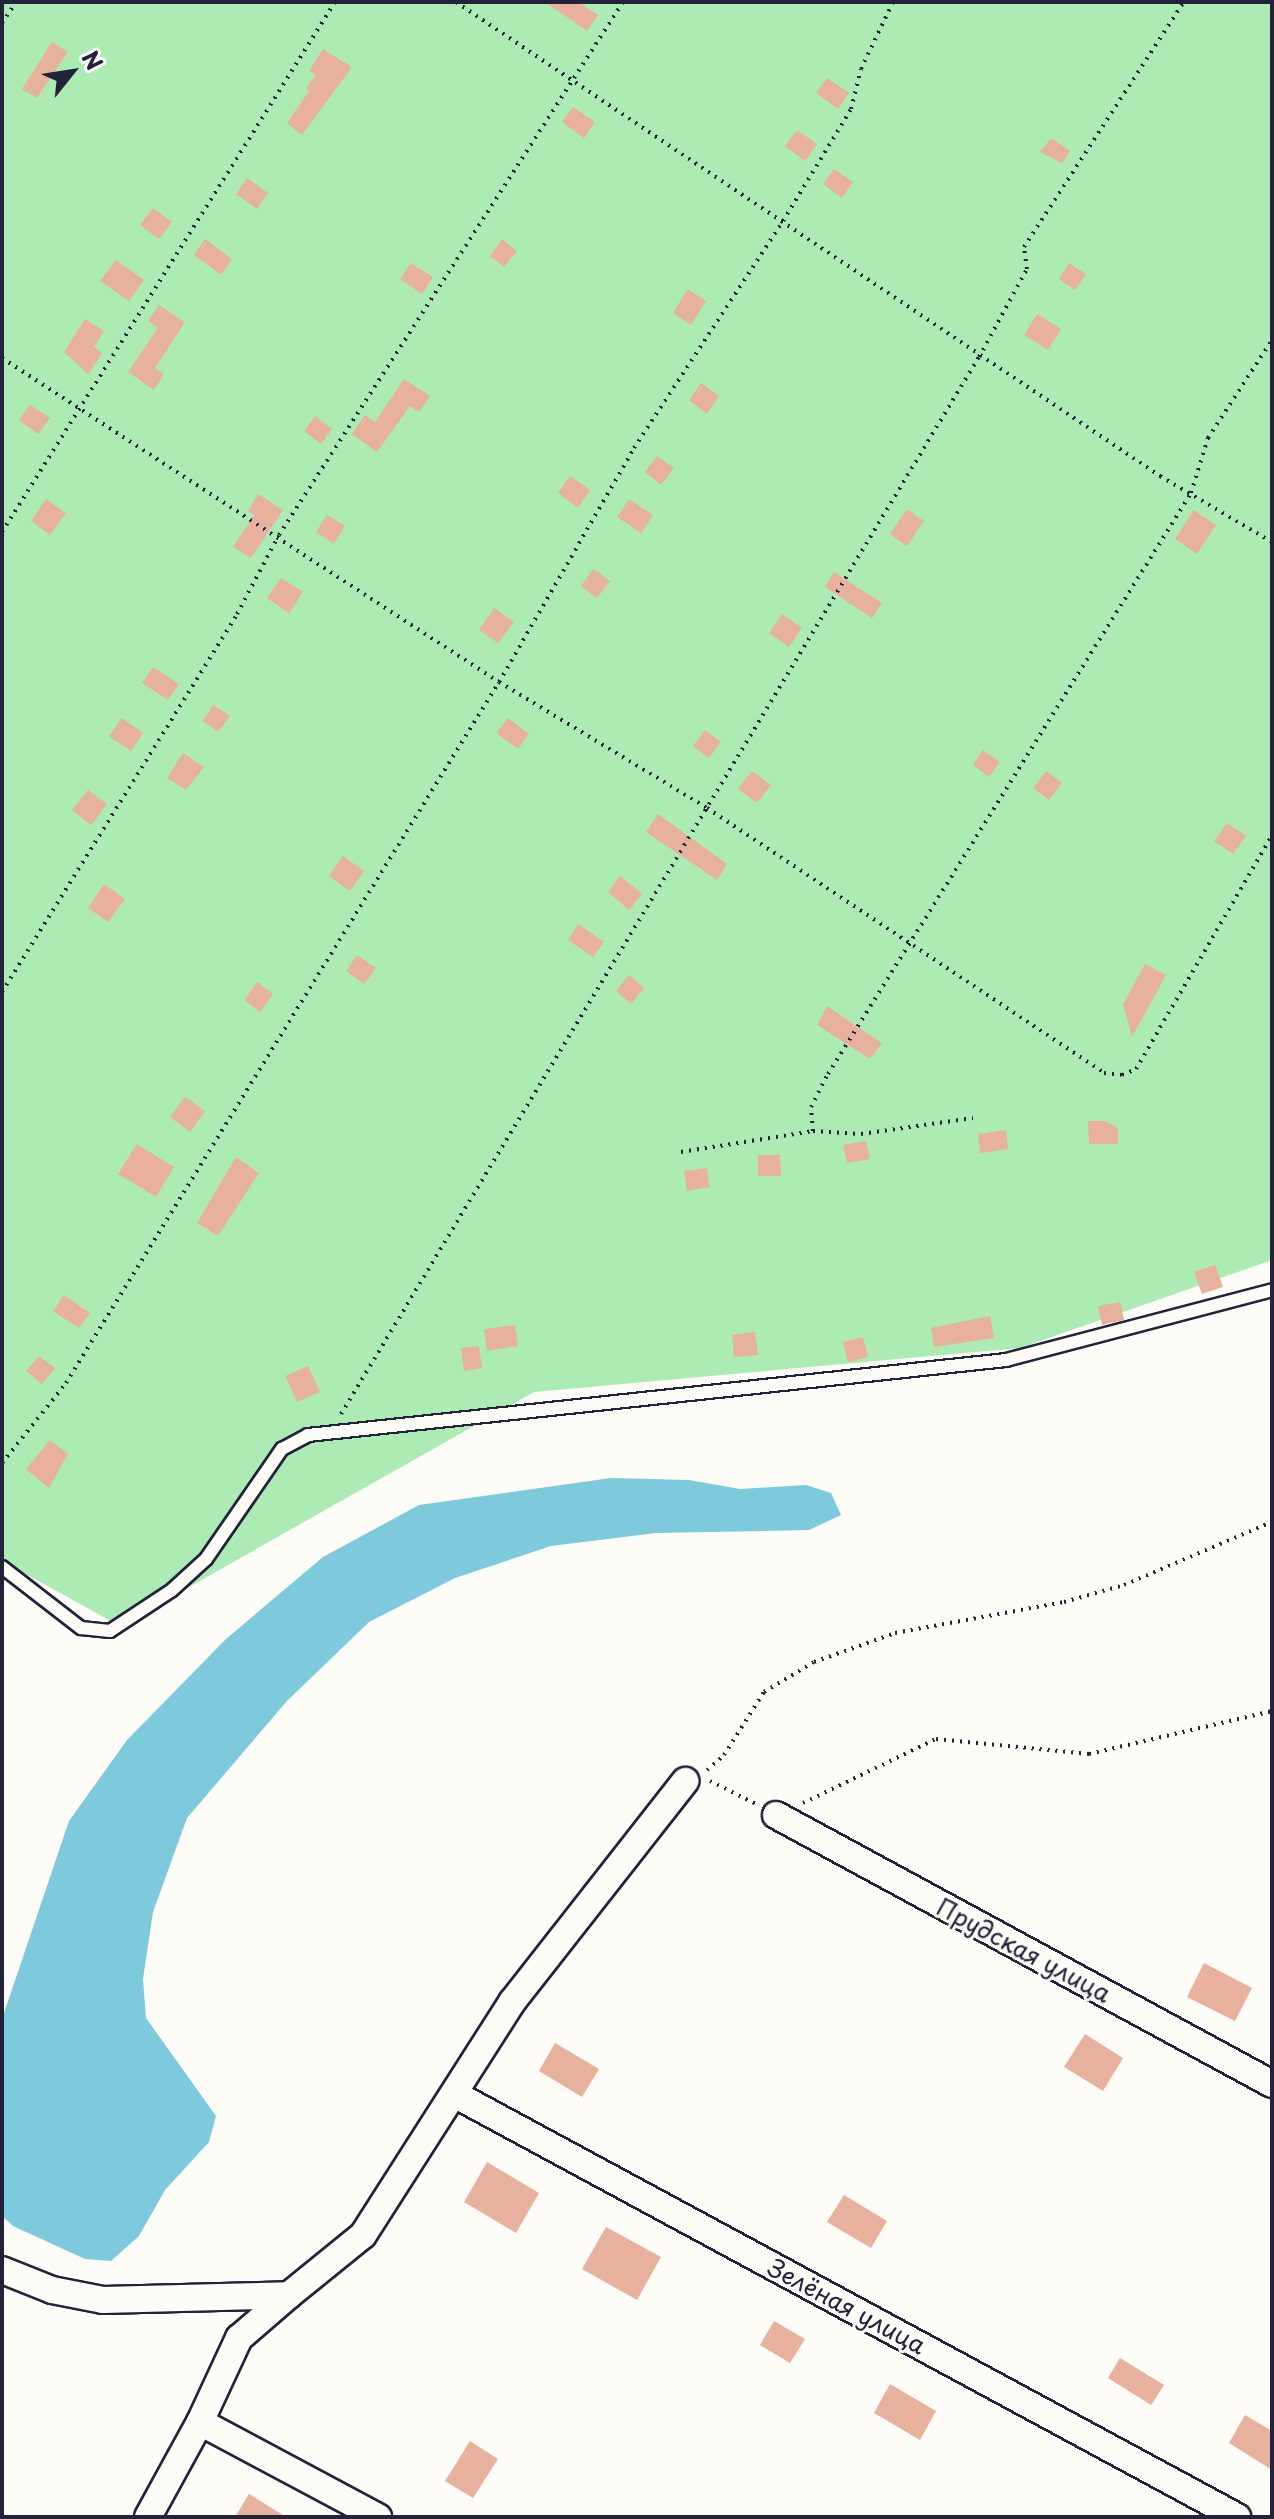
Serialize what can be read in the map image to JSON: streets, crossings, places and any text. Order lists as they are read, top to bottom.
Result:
{
  "streets": {
    "street": ["Прудская улица", "Зелёная улица"]
  },
  "north": "top right"
}
